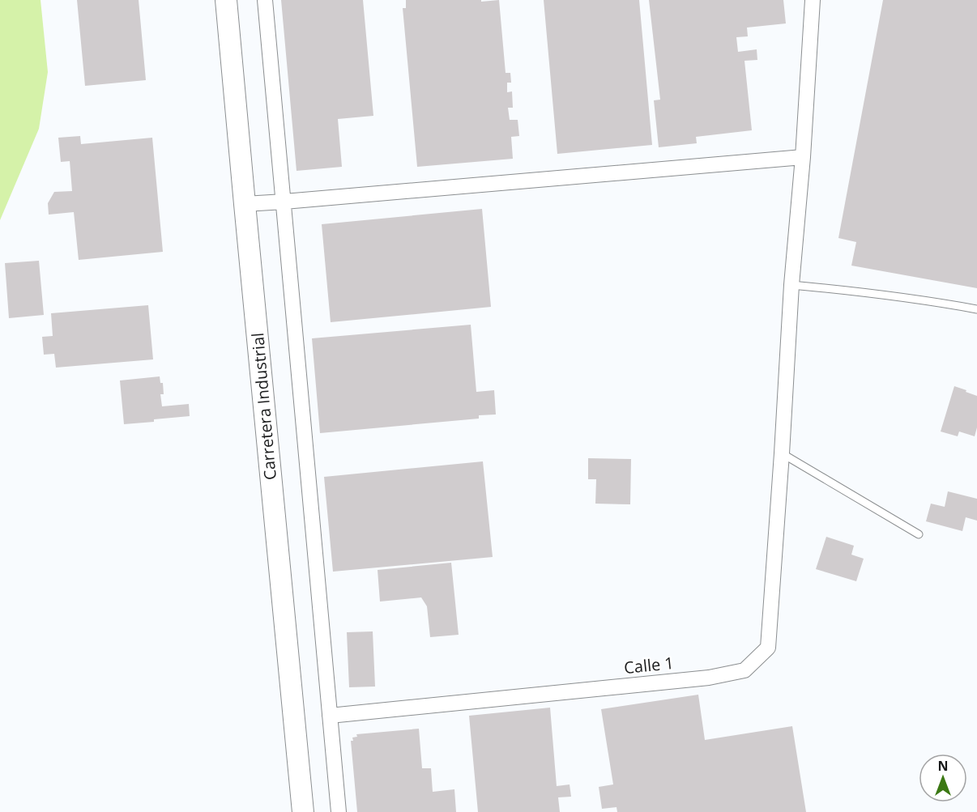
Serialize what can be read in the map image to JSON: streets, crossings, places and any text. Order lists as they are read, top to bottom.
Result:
{
  "streets": {
    "street": ["Carretera Industrial", "Calle 1"]
  },
  "north": "top"
}
